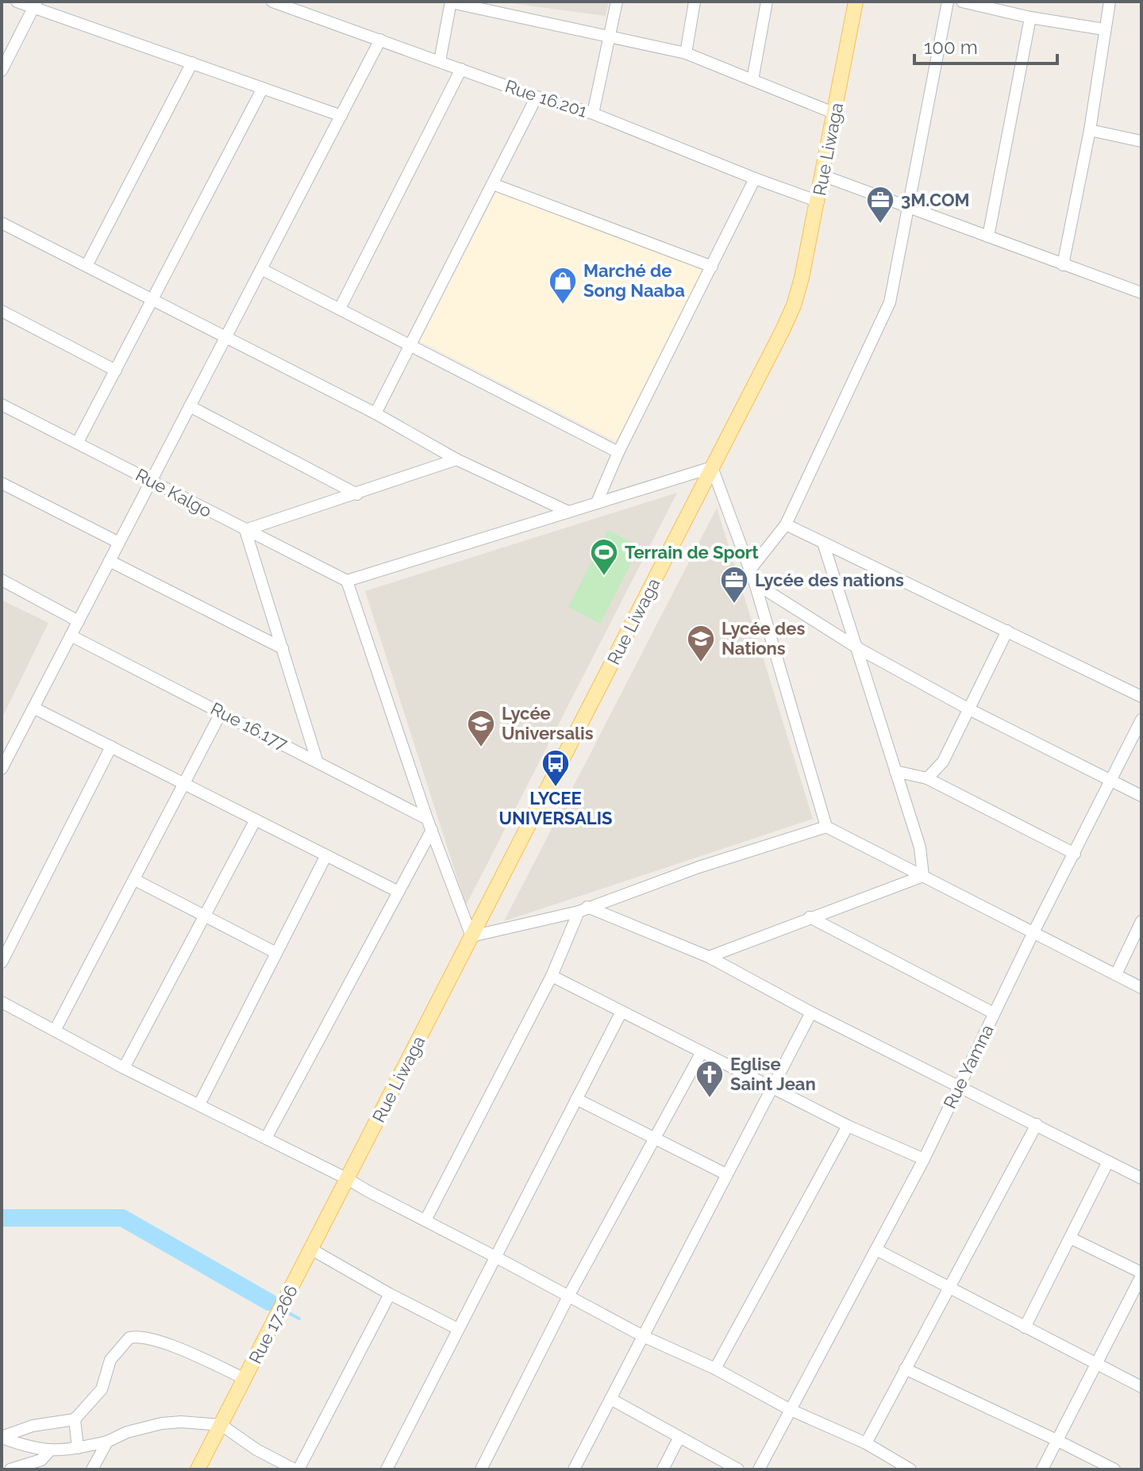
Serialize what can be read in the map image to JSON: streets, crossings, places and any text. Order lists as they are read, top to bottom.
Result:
{
  "streets": {
    "main road": ["Rue Liwaga", "Rue 17.266"],
    "street": [
      "Rue 16.201",
      "Rue Kalgo",
      "Rue 16.177",
      "Rue Yamna"
    ]
  },
  "crossings": [
    ["Rue 16.201", "Rue Liwaga"],
    ["Rue Liwaga", "Rue 17.266"]
  ],
  "places": {
    "office": ["3M.COM", "Lycée des nations"],
    "shop": ["Marché de Song Naaba"],
    "sports": ["Terrain de Sport"],
    "school or university": ["Lycée des Nations", "Lycée Universalis"],
    "bus stop": ["LYCEE UNIVERSALIS"],
    "church": ["Eglise Saint Jean"]
  },
  "scale_bar": "100 m"
}
